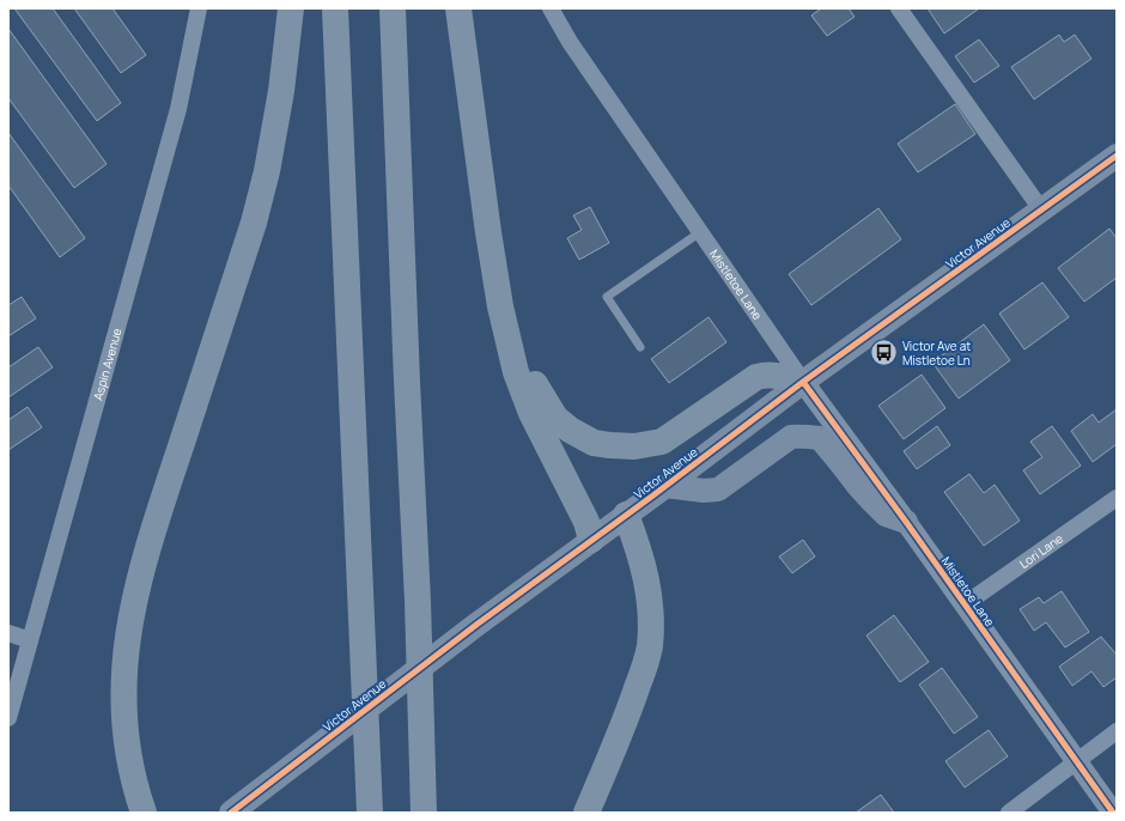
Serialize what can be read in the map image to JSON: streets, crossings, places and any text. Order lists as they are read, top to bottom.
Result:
{
  "streets": {
    "main road": ["Victor Avenue"],
    "street": ["Mistletoe Lane", "Aspin Avenue", "Lori Lane"]
  },
  "crossings": [
    ["Victor Avenue", "Mistletoe Lane"],
    ["Mistletoe Lane", "Lori Lane"]
  ],
  "places": {
    "bus stop": ["Victor Ave at Mistletoe Ln"]
  }
}
